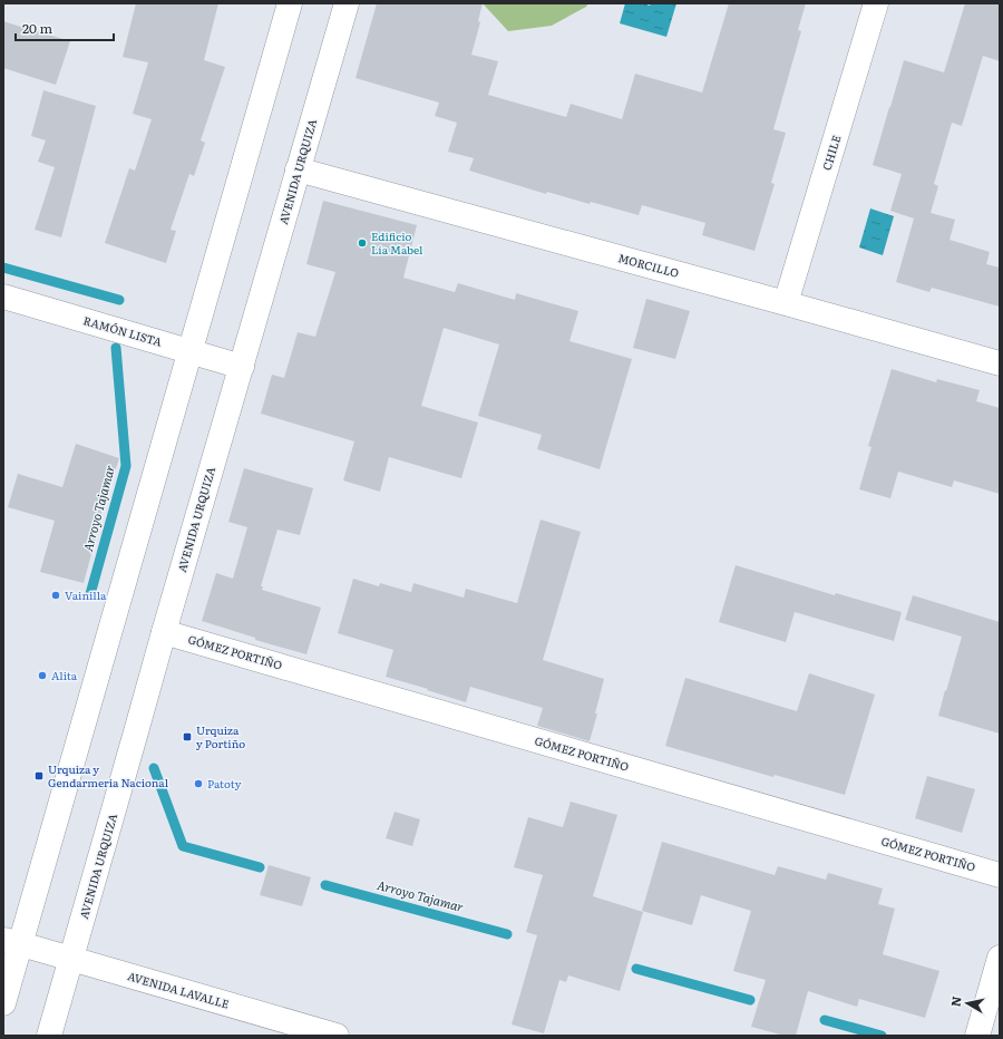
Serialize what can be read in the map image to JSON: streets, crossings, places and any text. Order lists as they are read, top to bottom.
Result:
{
  "streets": {
    "main road": [
      "CHILE",
      "AVENIDA URQUIZA",
      "MORCILLO",
      "RAMÓN LISTA",
      "GÓMEZ PORTIÑO",
      "AVENIDA LAVALLE"
    ]
  },
  "crossings": [
    ["CHILE", "MORCILLO"],
    ["AVENIDA URQUIZA", "MORCILLO"],
    ["AVENIDA URQUIZA", "RAMÓN LISTA"],
    ["AVENIDA URQUIZA", "GÓMEZ PORTIÑO"],
    ["AVENIDA URQUIZA", "AVENIDA LAVALLE"]
  ],
  "water": ["Arroyo Tajamar"],
  "places": {
    "other": [
      "Edificio Lía Mabel",
      "Vainilla",
      "Alita",
      "Patoty"
    ],
    "transit": ["Urquiza y Portiño", "Urquiza y Gendarmeria Nacional"]
  },
  "scale_bar": "20 m",
  "north": "left"
}
